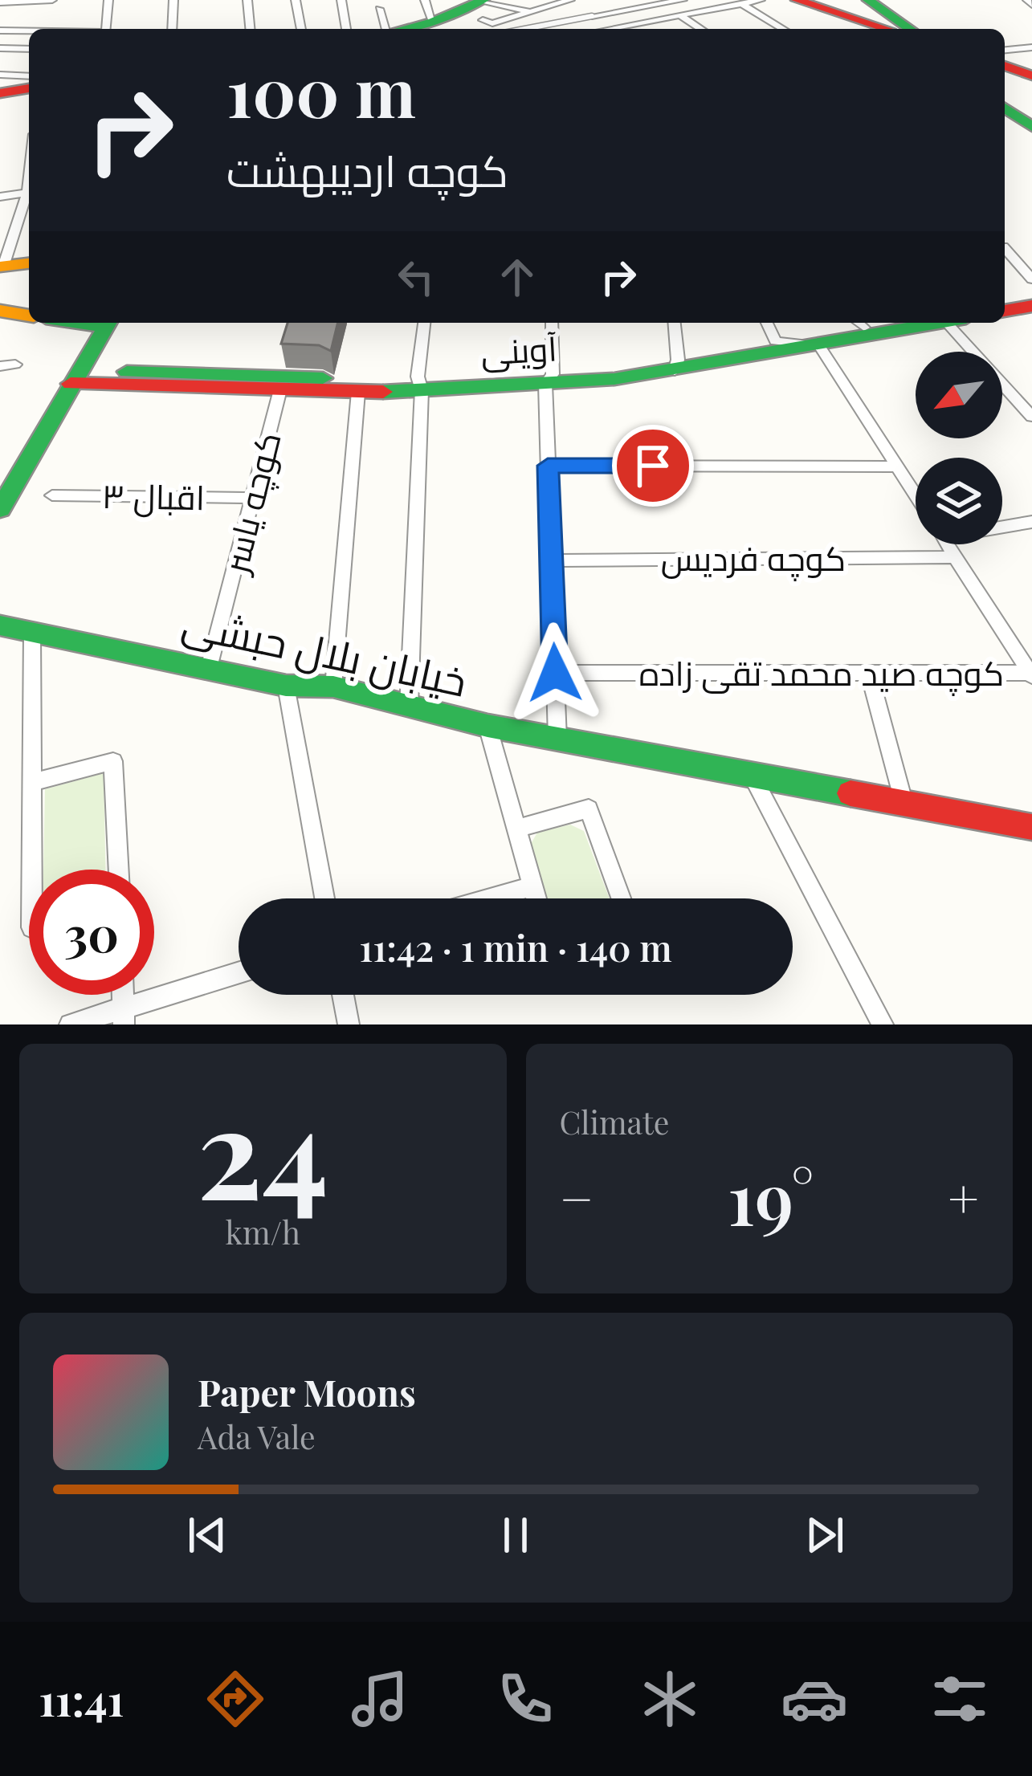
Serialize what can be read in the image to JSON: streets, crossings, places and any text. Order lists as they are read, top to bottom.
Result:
{
  "streets": {
    "street": [
      "آوینی",
      "اقبال ۳",
      "کوچه یاسر",
      "کوچه فردیس",
      "خیابان بلال حبشی",
      "کوچه صید محمد تقی زاده"
    ]
  },
  "crossings": [
    ["آوینی", "کوچه یاسر"],
    ["اقبال ۳", "کوچه یاسر"],
    ["کوچه یاسر", "خیابان بلال حبشی"]
  ],
  "north": "bottom left",
  "page": {
    "turn": ["100 m", "کوچه اردیبهشت"],
    "limit": "30",
    "trip": "11:42 · 1 min · 140 m",
    "tile": [
      ["24", "km/h"],
      "Climate"
    ],
    "heat": ["−", "19°", "+"],
    "song": ["Paper Moons", "Ada Vale"],
    "tabs": "11:41"
  }
}
